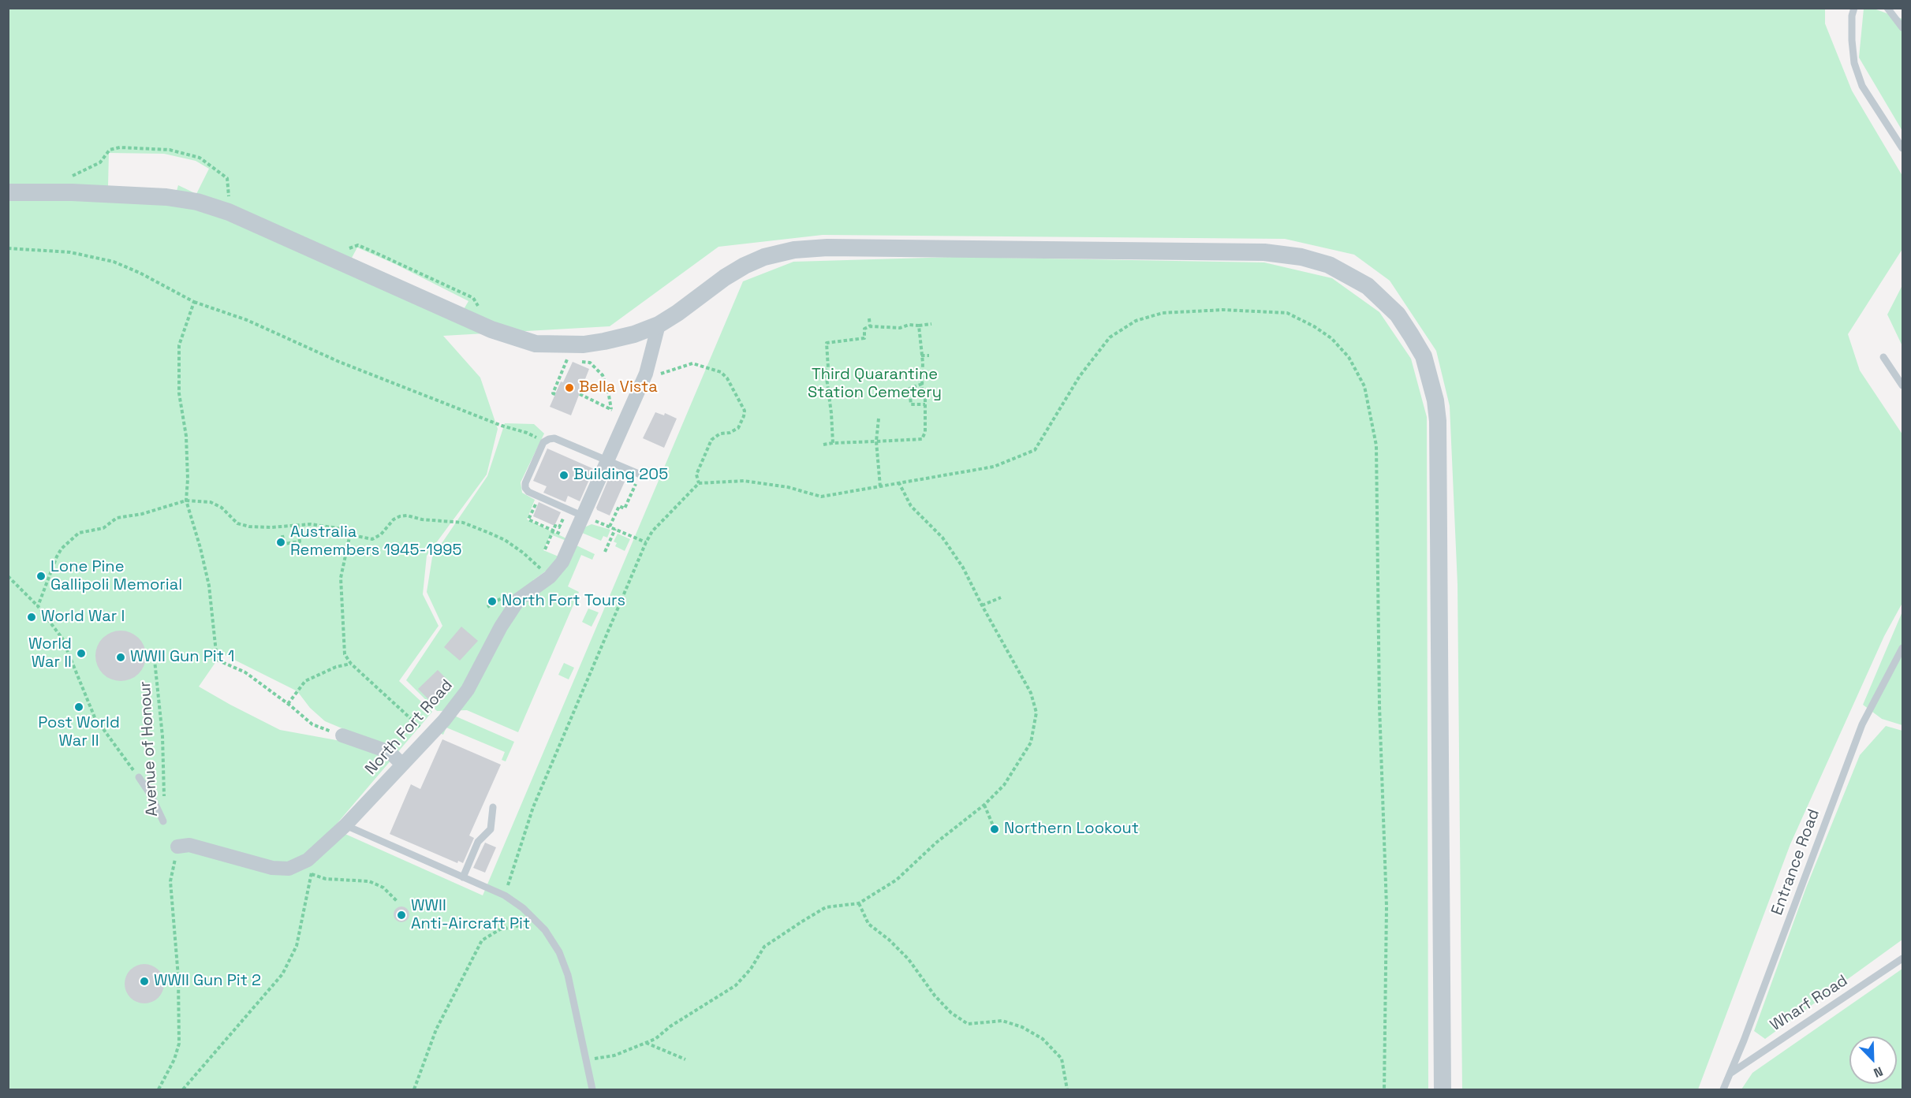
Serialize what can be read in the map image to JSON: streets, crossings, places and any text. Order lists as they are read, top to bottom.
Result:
{
  "streets": {
    "street": ["North Fort Road"],
    "lane": ["Entrance Road", "Wharf Road"],
    "path": ["Avenue of Honour"]
  },
  "crossings": [
    ["Entrance Road", "Wharf Road"]
  ],
  "parks": ["Third Quarantine Station Cemetery"],
  "places": [
    "Bella Vista",
    "Building 205",
    "Australia Remembers 1945-1995",
    "Lone Pine Gallipoli Memorial",
    "North Fort Tours",
    "World War I",
    "World War II",
    "WWII Gun Pit 1",
    "Post World War II",
    "Northern Lookout",
    "WWII Anti-Aircraft Pit",
    "WWII Gun Pit 2"
  ],
  "north": "bottom right"
}
